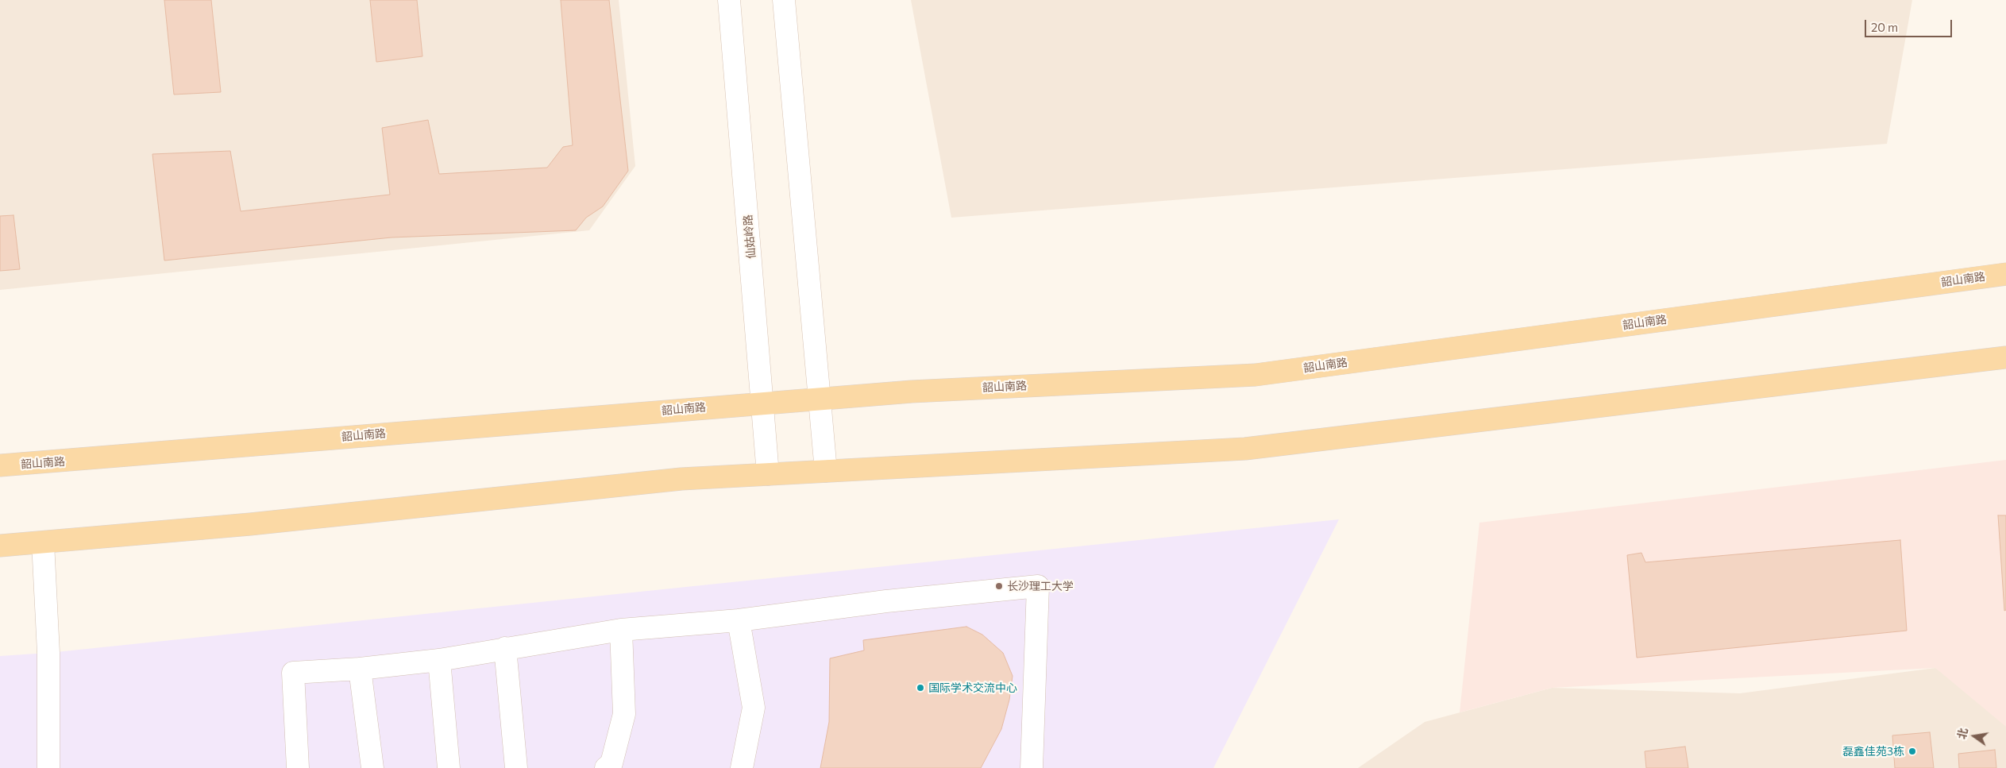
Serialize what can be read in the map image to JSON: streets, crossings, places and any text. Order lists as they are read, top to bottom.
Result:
{
  "streets": {
    "main road": ["韶山南路"],
    "street": ["仙姑岭路"]
  },
  "crossings": [
    ["仙姑岭路", "韶山南路"]
  ],
  "places": ["长沙理工大学", "国际学术交流中心", "磊鑫佳苑3栋"],
  "scale_bar": "20 m",
  "north": "left"
}
